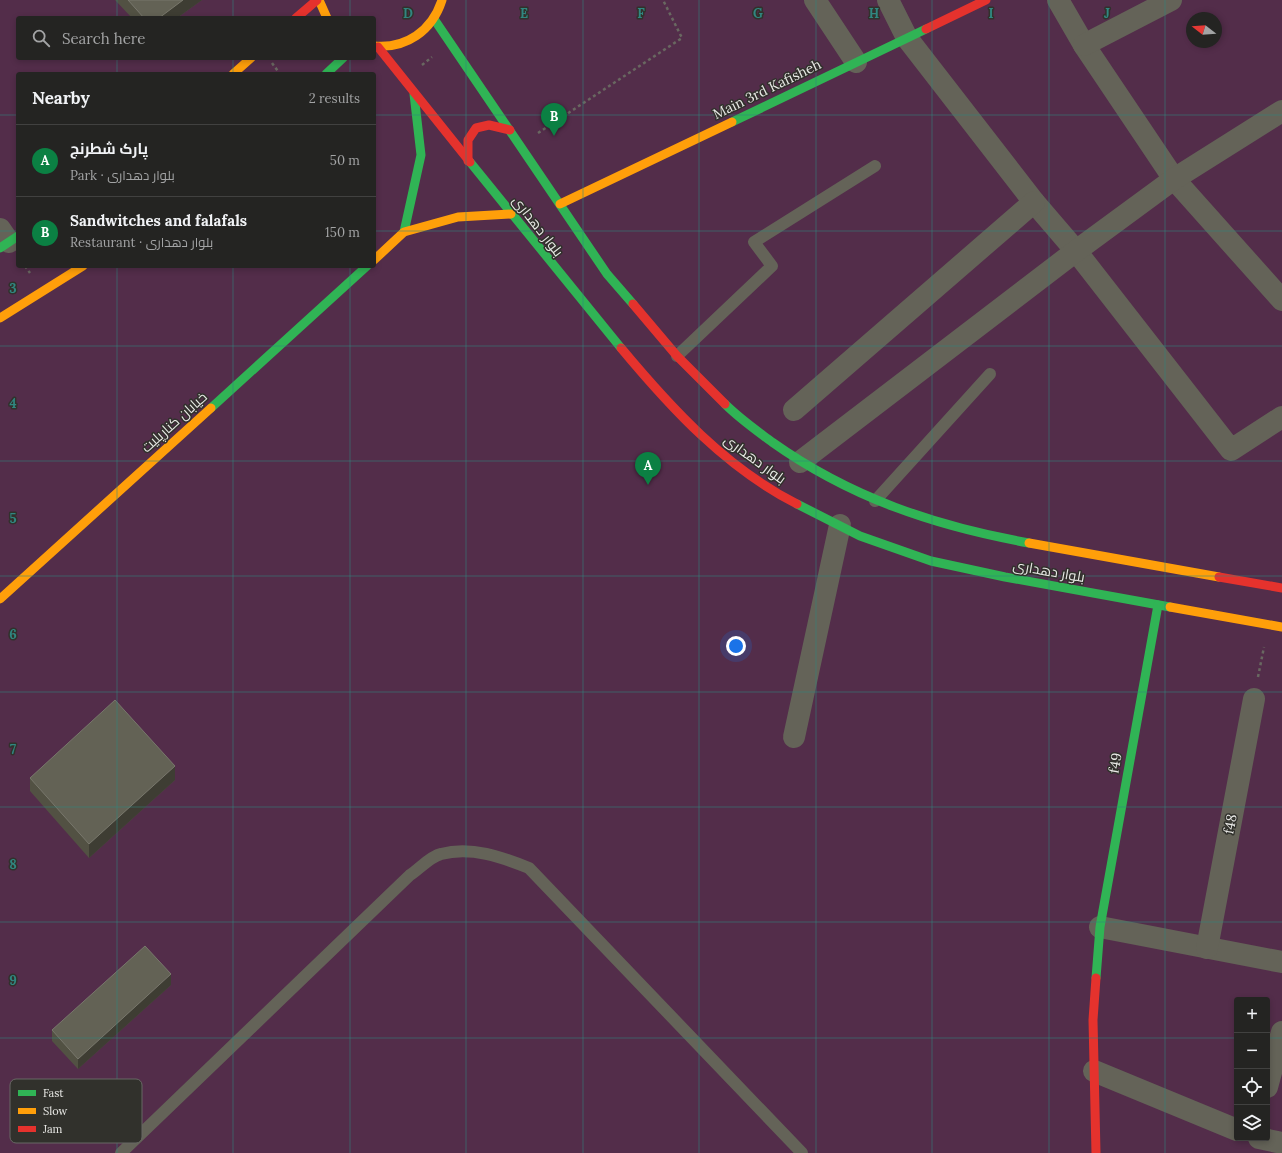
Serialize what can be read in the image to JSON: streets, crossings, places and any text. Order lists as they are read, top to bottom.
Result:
{
  "streets": {
    "main road": [
      "Main 3rd Kafisheh",
      "بلوار دهداری",
      "خیابان کنارپلیت",
      "f49"
    ],
    "street": ["f48"]
  },
  "crossings": [
    ["Main 3rd Kafisheh", "بلوار دهداری"],
    ["بلوار دهداری", "f49"]
  ],
  "legend": ["Fast", "Slow", "Jam"],
  "north": "left",
  "page": {
    "search": "Search here",
    "heading": ["Nearby", "2 results"],
    "pins": ["B", "A"],
    "list": [
      {
        "mark": "A",
        "name": "پارک شطرنج",
        "note": "Park · بلوار دهداری",
        "value": "50 m"
      },
      {
        "mark": "B",
        "name": "Sandwitches and falafals",
        "note": "Restaurant · بلوار دهداری",
        "value": "150 m"
      }
    ],
    "map_buttons": ["+", "−"]
  },
  "grid": {
    "columns": [
      "D",
      "E",
      "F",
      "G",
      "H",
      "I",
      "J"
    ],
    "rows": [
      "3",
      "4",
      "5",
      "6",
      "7",
      "8",
      "9"
    ]
  }
}
